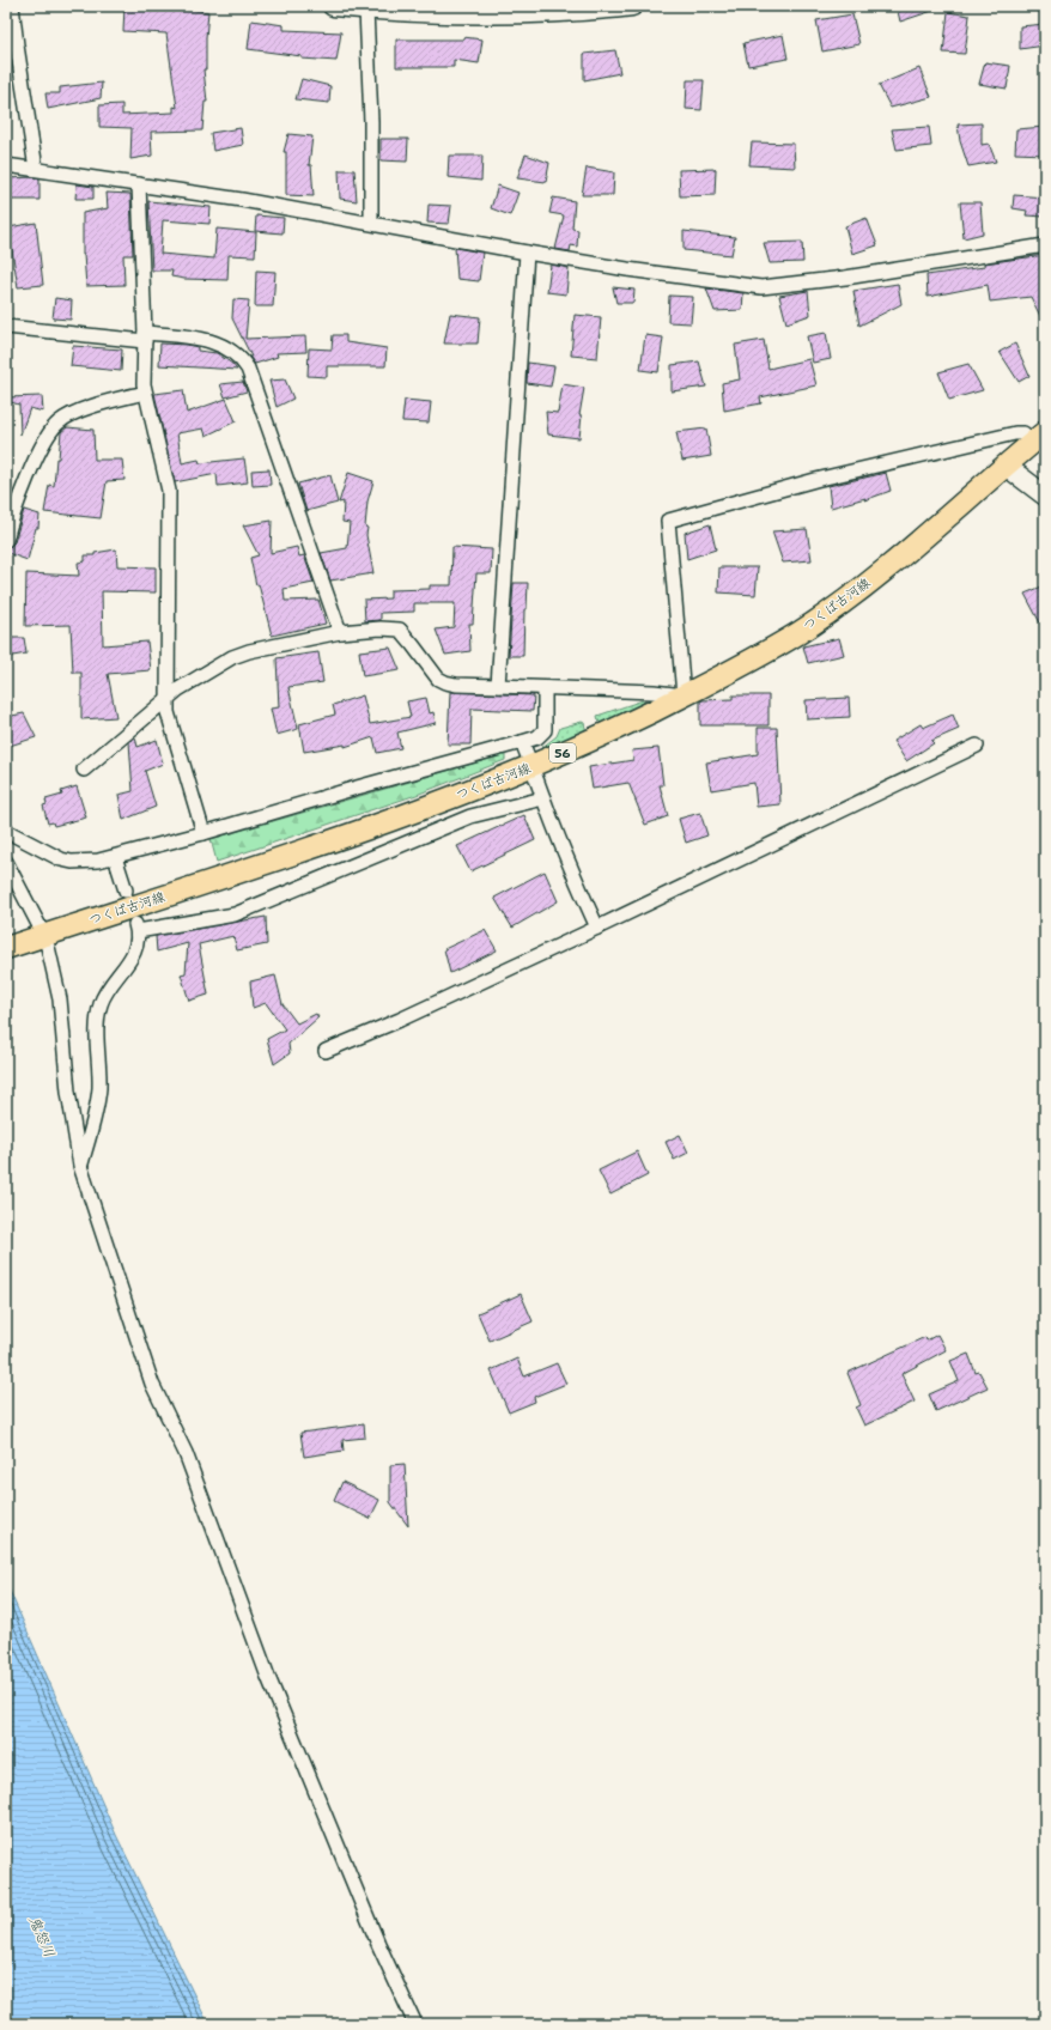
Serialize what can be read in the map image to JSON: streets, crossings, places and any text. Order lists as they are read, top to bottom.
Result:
{
  "streets": {
    "main road": ["つくば古河線", "56"]
  },
  "water": ["鬼怒川"]
}
